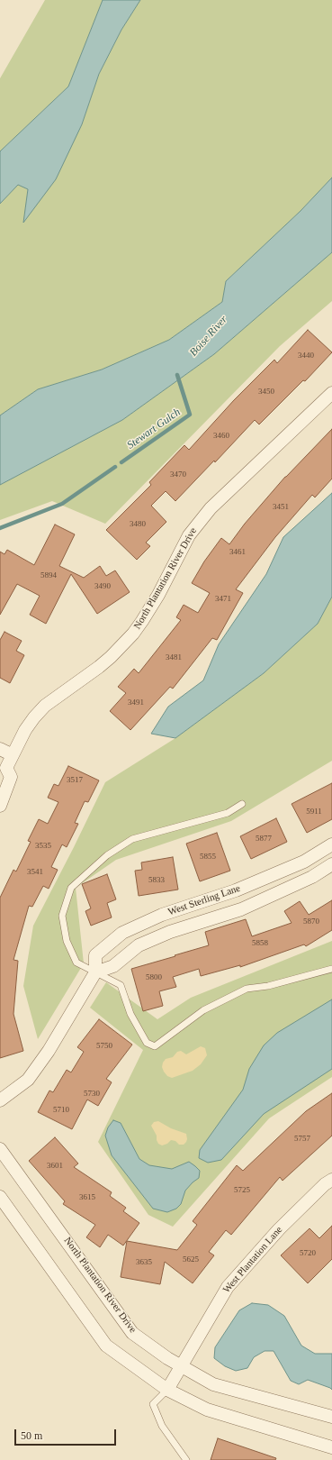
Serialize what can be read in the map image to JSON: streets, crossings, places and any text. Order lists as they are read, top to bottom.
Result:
{
  "streets": {
    "street": ["North Plantation River Drive", "West Sterling Lane", "West Plantation Lane"]
  },
  "crossings": [
    ["North Plantation River Drive", "West Plantation Lane"]
  ],
  "water": ["Boise River", "Stewart Gulch"],
  "house_numbers": [
    "3440",
    "3450",
    "3460",
    "3470",
    "3451",
    "3480",
    "3461",
    "5894",
    "3490",
    "3471",
    "3481",
    "3491",
    "3517",
    "5911",
    "5877",
    "3535",
    "5855",
    "3541",
    "5833",
    "5870",
    "5858",
    "5800",
    "5750",
    "5730",
    "5710",
    "5757",
    "3601",
    "5725",
    "3615",
    "5720",
    "5625",
    "3635"
  ],
  "scale_bar": "50 m"
}
